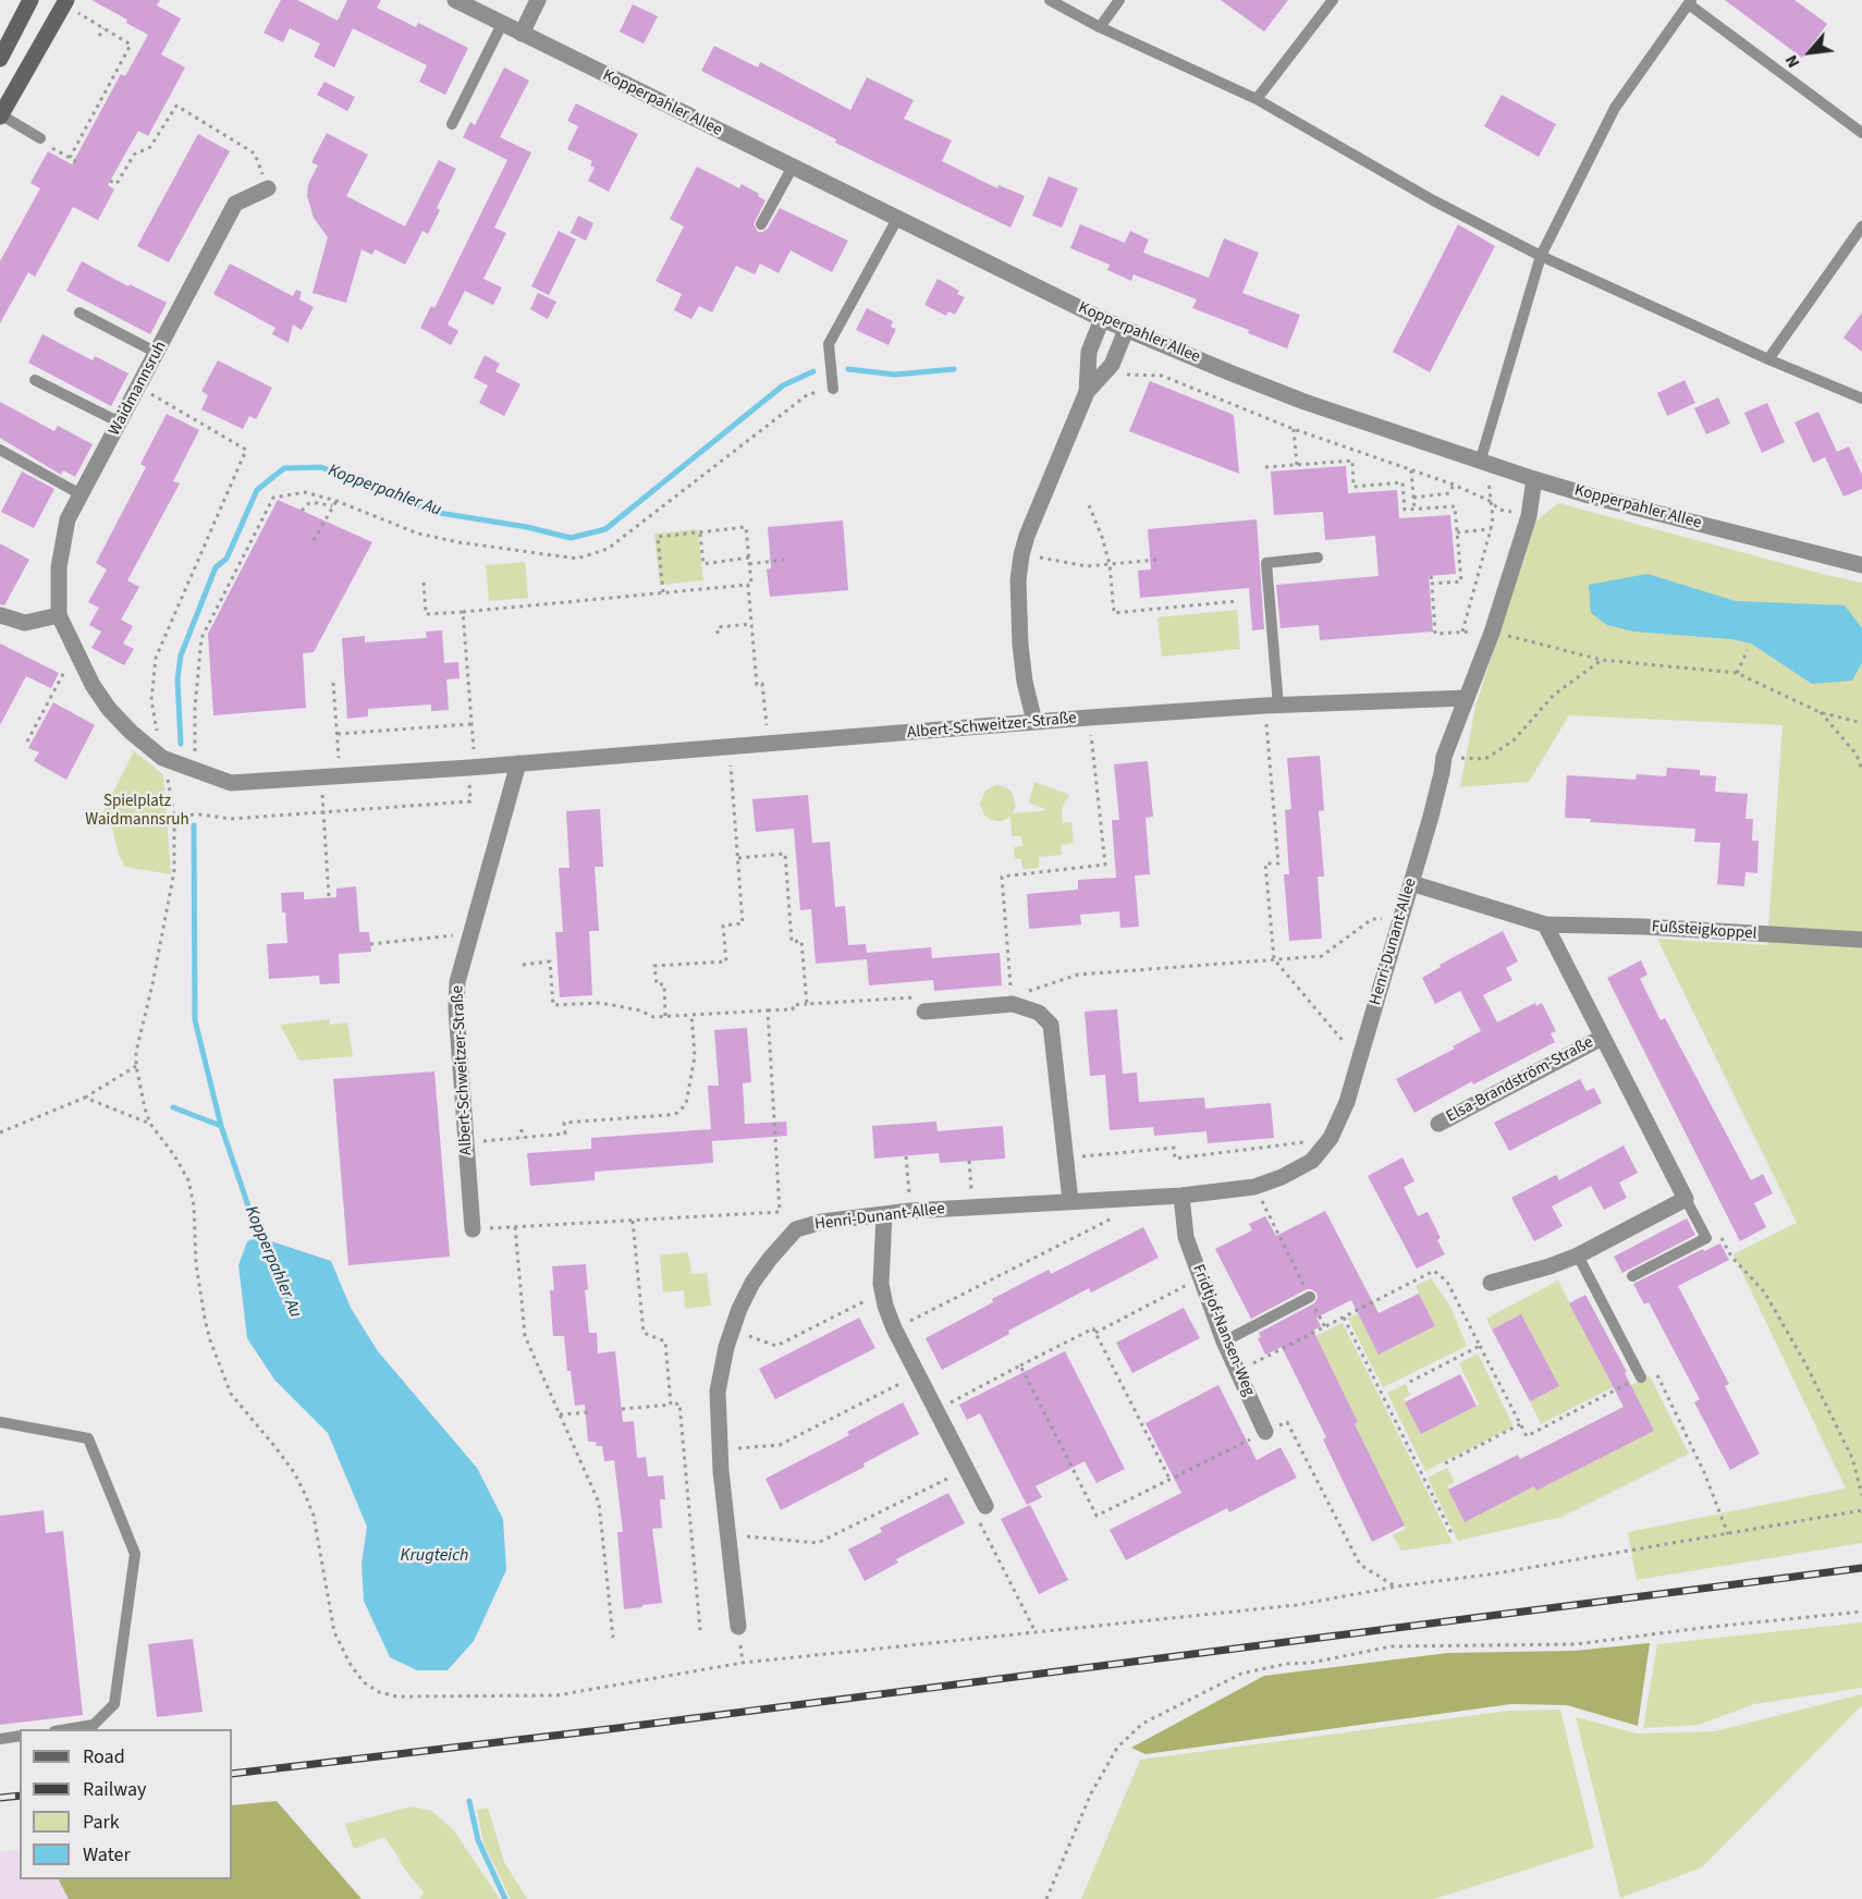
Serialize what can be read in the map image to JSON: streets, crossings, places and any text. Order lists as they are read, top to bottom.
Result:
{
  "streets": {
    "street": [
      "Kopperpahler Allee",
      "Waidmannsruh",
      "Albert-Schweitzer-Straße",
      "Fußsteigkoppel",
      "Henri-Dunant-Allee",
      "Elsa-Brandström-Straße",
      "Fridtjof-Nansen-Weg"
    ]
  },
  "crossings": [
    ["Kopperpahler Allee", "Henri-Dunant-Allee"],
    ["Waidmannsruh", "Albert-Schweitzer-Straße"],
    ["Albert-Schweitzer-Straße", "Henri-Dunant-Allee"],
    ["Fußsteigkoppel", "Elsa-Brandström-Straße"],
    ["Henri-Dunant-Allee", "Fridtjof-Nansen-Weg"]
  ],
  "water": ["Kopperpahler Au", "Krugteich"],
  "parks": ["Spielplatz Waidmannsruh"],
  "legend": [
    "Road",
    "Railway",
    "Park",
    "Water"
  ],
  "north": "bottom left"
}
